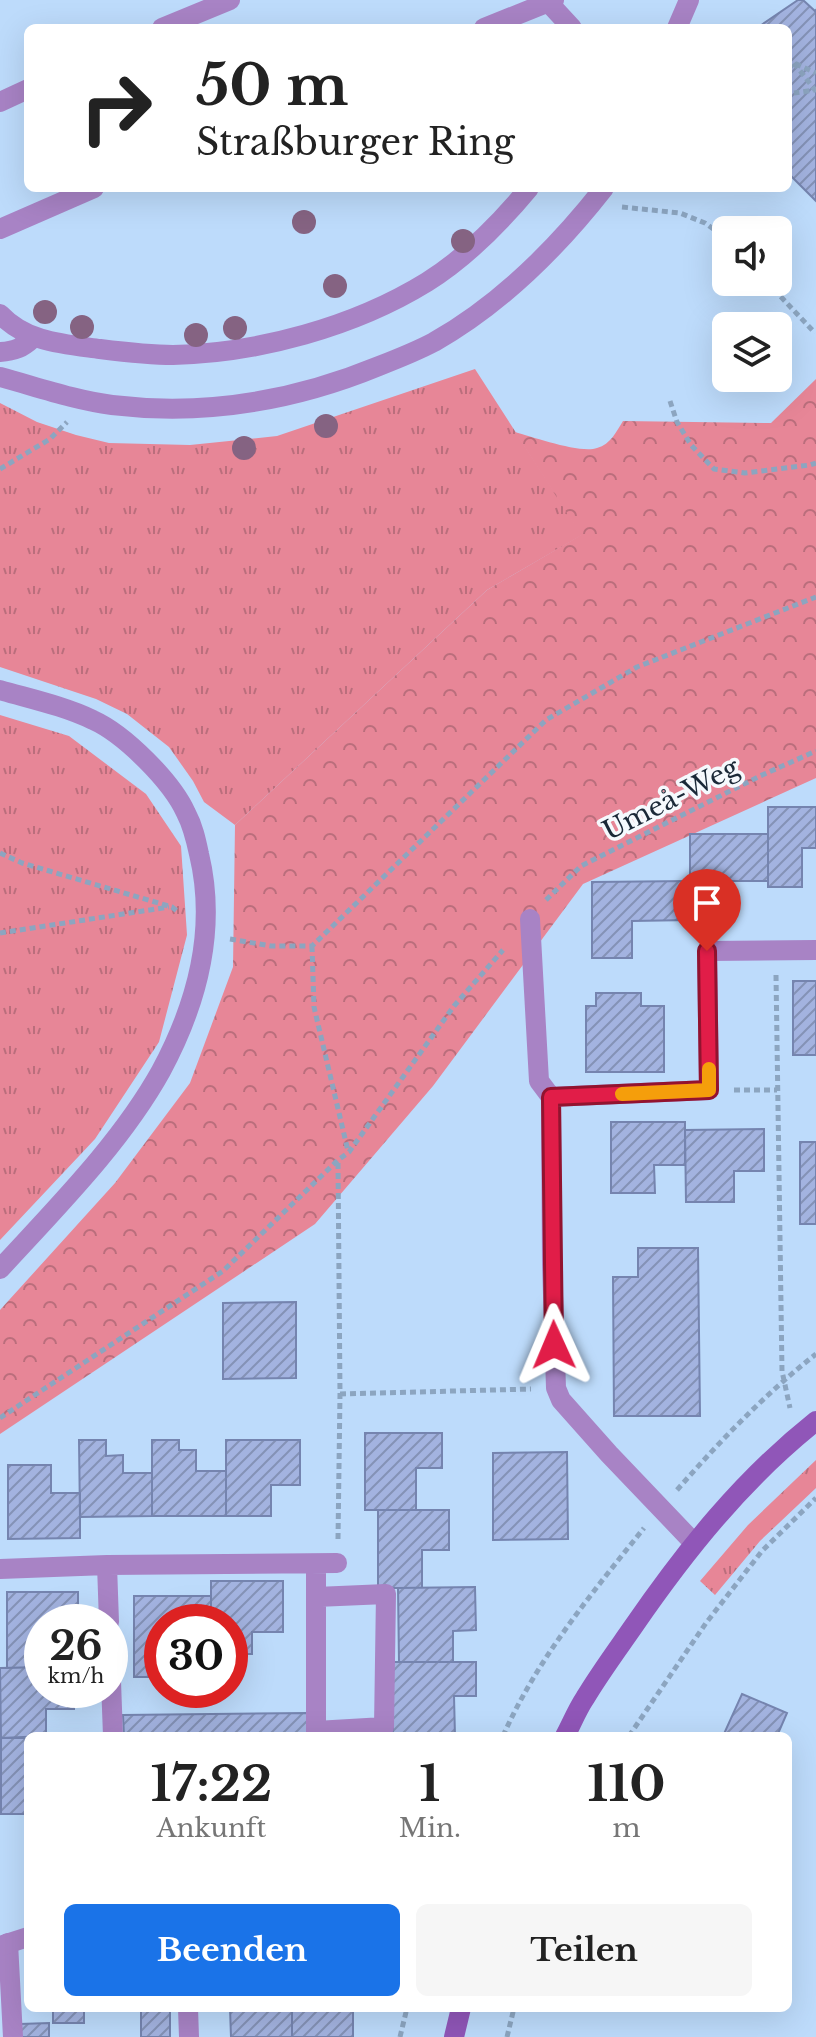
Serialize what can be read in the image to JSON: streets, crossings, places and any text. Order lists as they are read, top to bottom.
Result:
{
  "streets": {
    "path": ["Umeå-Weg"]
  },
  "page": {
    "turn": ["50 m", "Straßburger Ring"],
    "speed": "26 km/h",
    "limit": "30",
    "eta": [
      "17:22",
      "Ankunft",
      "1",
      "Min.",
      "110",
      "m"
    ],
    "buttons": ["Beenden", "Teilen"]
  }
}
